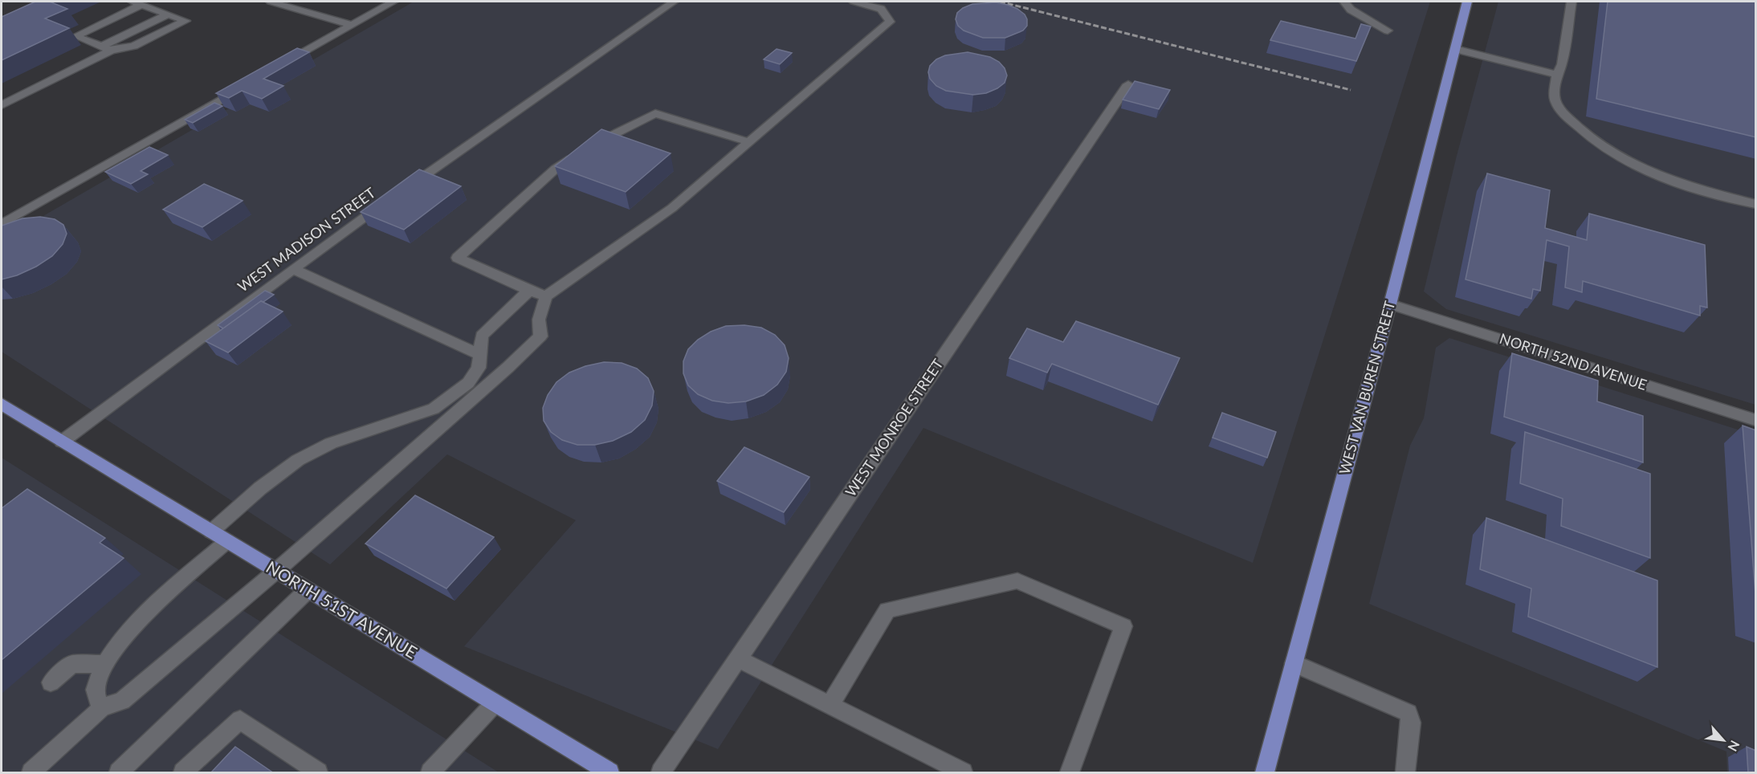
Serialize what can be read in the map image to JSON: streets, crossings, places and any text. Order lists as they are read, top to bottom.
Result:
{
  "streets": {
    "main road": ["WEST VAN BUREN STREET", "NORTH 51ST AVENUE"],
    "street": ["WEST MADISON STREET", "NORTH 52ND AVENUE", "WEST MONROE STREET"]
  },
  "crossings": [
    ["WEST MADISON STREET", "NORTH 51ST AVENUE"],
    ["NORTH 52ND AVENUE", "WEST VAN BUREN STREET"]
  ],
  "north": "bottom right"
}
